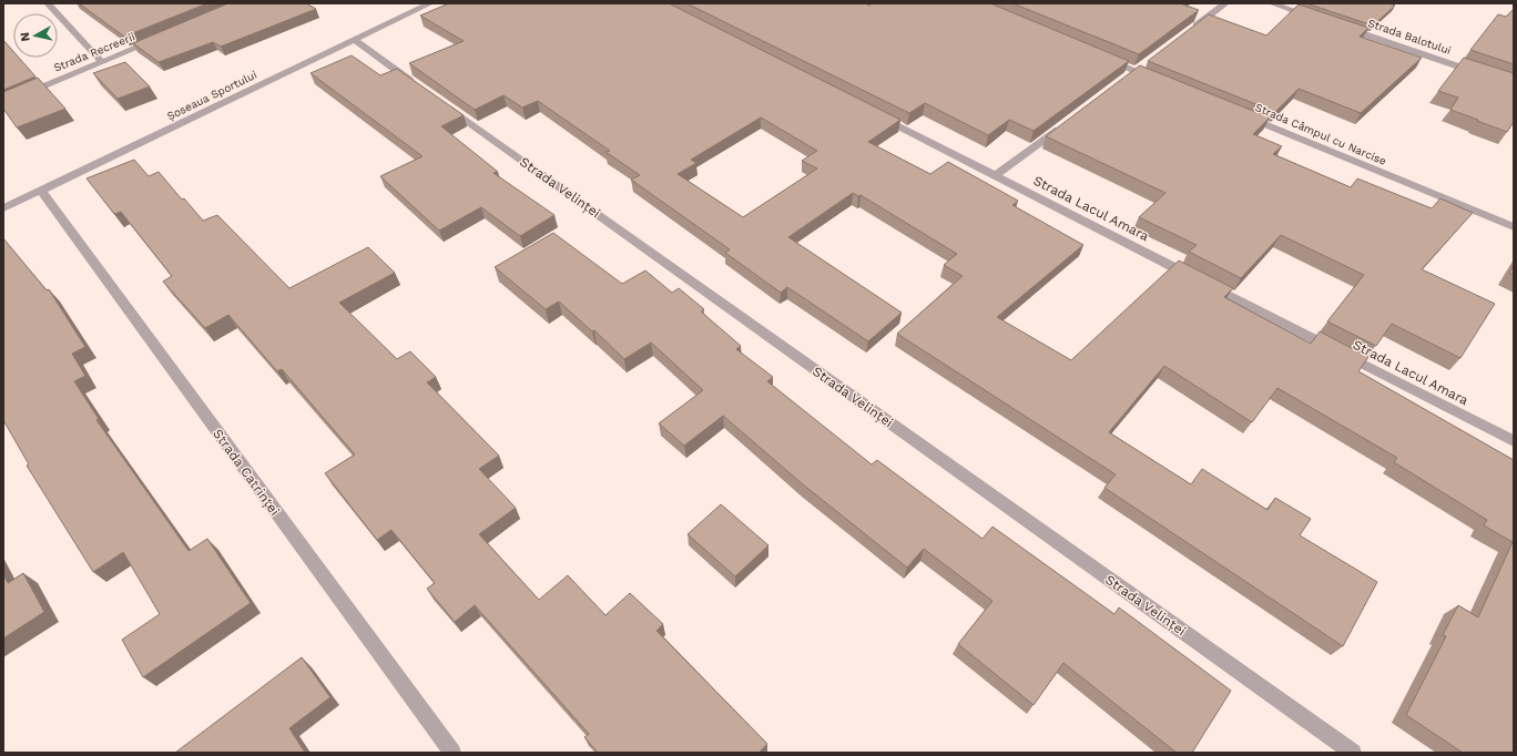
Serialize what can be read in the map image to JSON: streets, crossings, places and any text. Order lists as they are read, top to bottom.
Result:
{
  "streets": {
    "street": [
      "Strada Balotului",
      "Strada Recreerii",
      "Șoseaua Sportului",
      "Strada Câmpul cu Narcise",
      "Strada Velinței",
      "Strada Lacul Amara",
      "Strada Catrinței"
    ]
  },
  "crossings": [
    ["Șoseaua Sportului", "Strada Catrinței"]
  ],
  "north": "left"
}
